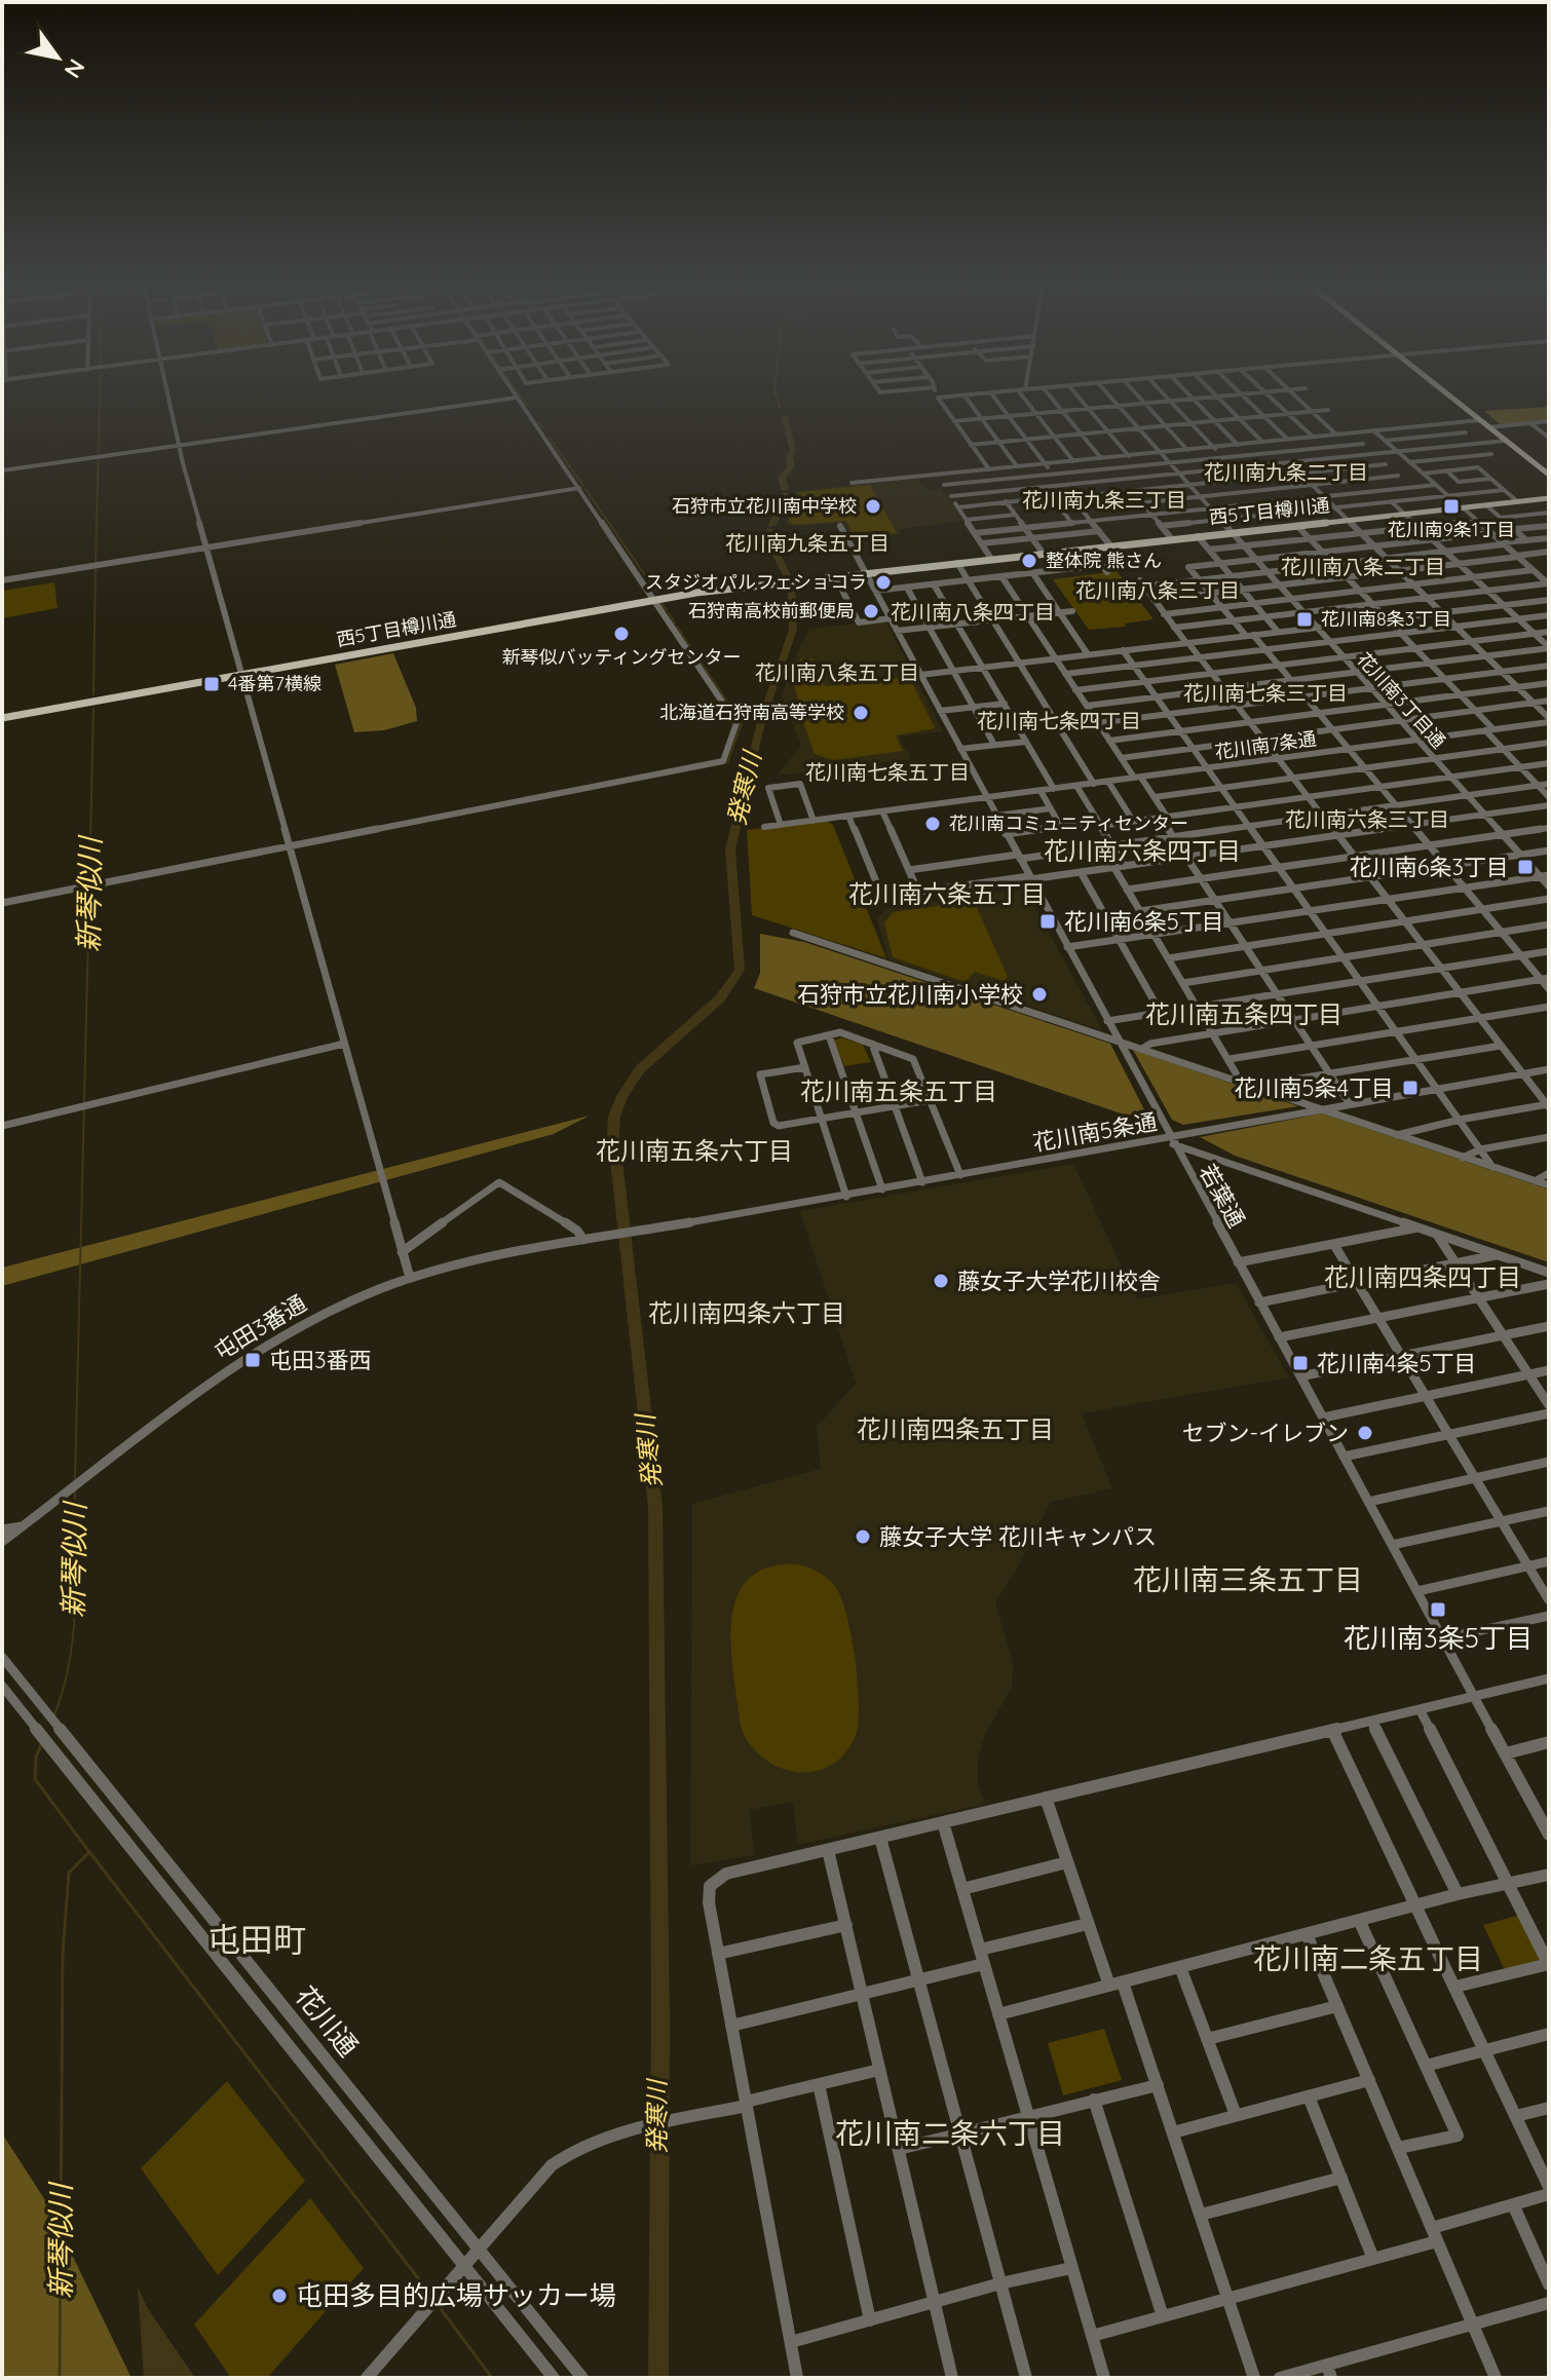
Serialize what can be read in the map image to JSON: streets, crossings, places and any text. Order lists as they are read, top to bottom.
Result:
{
  "streets": {
    "main road": ["西5丁目樽川通"],
    "street": [
      "花川南3丁目通",
      "花川南7条通",
      "花川南5条通",
      "若葉通",
      "屯田3番通",
      "花川通"
    ]
  },
  "crossings": [
    ["西5丁目樽川通", "花川南3丁目通"],
    ["西5丁目樽川通", "若葉通"],
    ["花川南3丁目通", "花川南7条通"],
    ["花川南7条通", "若葉通"],
    ["花川南5条通", "若葉通"],
    ["花川南5条通", "屯田3番通"]
  ],
  "districts": [
    "花川南九条二丁目",
    "花川南九条三丁目",
    "花川南九条五丁目",
    "花川南八条二丁目",
    "花川南八条三丁目",
    "花川南八条四丁目",
    "花川南八条五丁目",
    "花川南七条三丁目",
    "花川南七条四丁目",
    "花川南七条五丁目",
    "花川南六条三丁目",
    "花川南六条四丁目",
    "花川南六条五丁目",
    "花川南五条四丁目",
    "花川南五条五丁目",
    "花川南五条六丁目",
    "花川南四条四丁目",
    "花川南四条六丁目",
    "花川南四条五丁目",
    "花川南三条五丁目",
    "屯田町",
    "花川南二条五丁目",
    "花川南二条六丁目"
  ],
  "water": ["発寒川", "新琴似川"],
  "places": {
    "other": [
      "石狩市立花川南中学校",
      "整体院 熊さん",
      "スタジオパルフェショコラ",
      "石狩南高校前郵便局",
      "新琴似バッティングセンター",
      "北海道石狩南高等学校",
      "花川南コミュニティセンター",
      "石狩市立花川南小学校",
      "藤女子大学花川校舎",
      "セブン-イレブン",
      "藤女子大学 花川キャンパス",
      "屯田多目的広場サッカー場"
    ],
    "transit": [
      "花川南9条1丁目",
      "花川南8条3丁目",
      "4番第7横線",
      "花川南6条3丁目",
      "花川南6条5丁目",
      "花川南5条4丁目",
      "屯田3番西",
      "花川南4条5丁目",
      "花川南3条5丁目"
    ]
  },
  "north": "bottom right"
}
